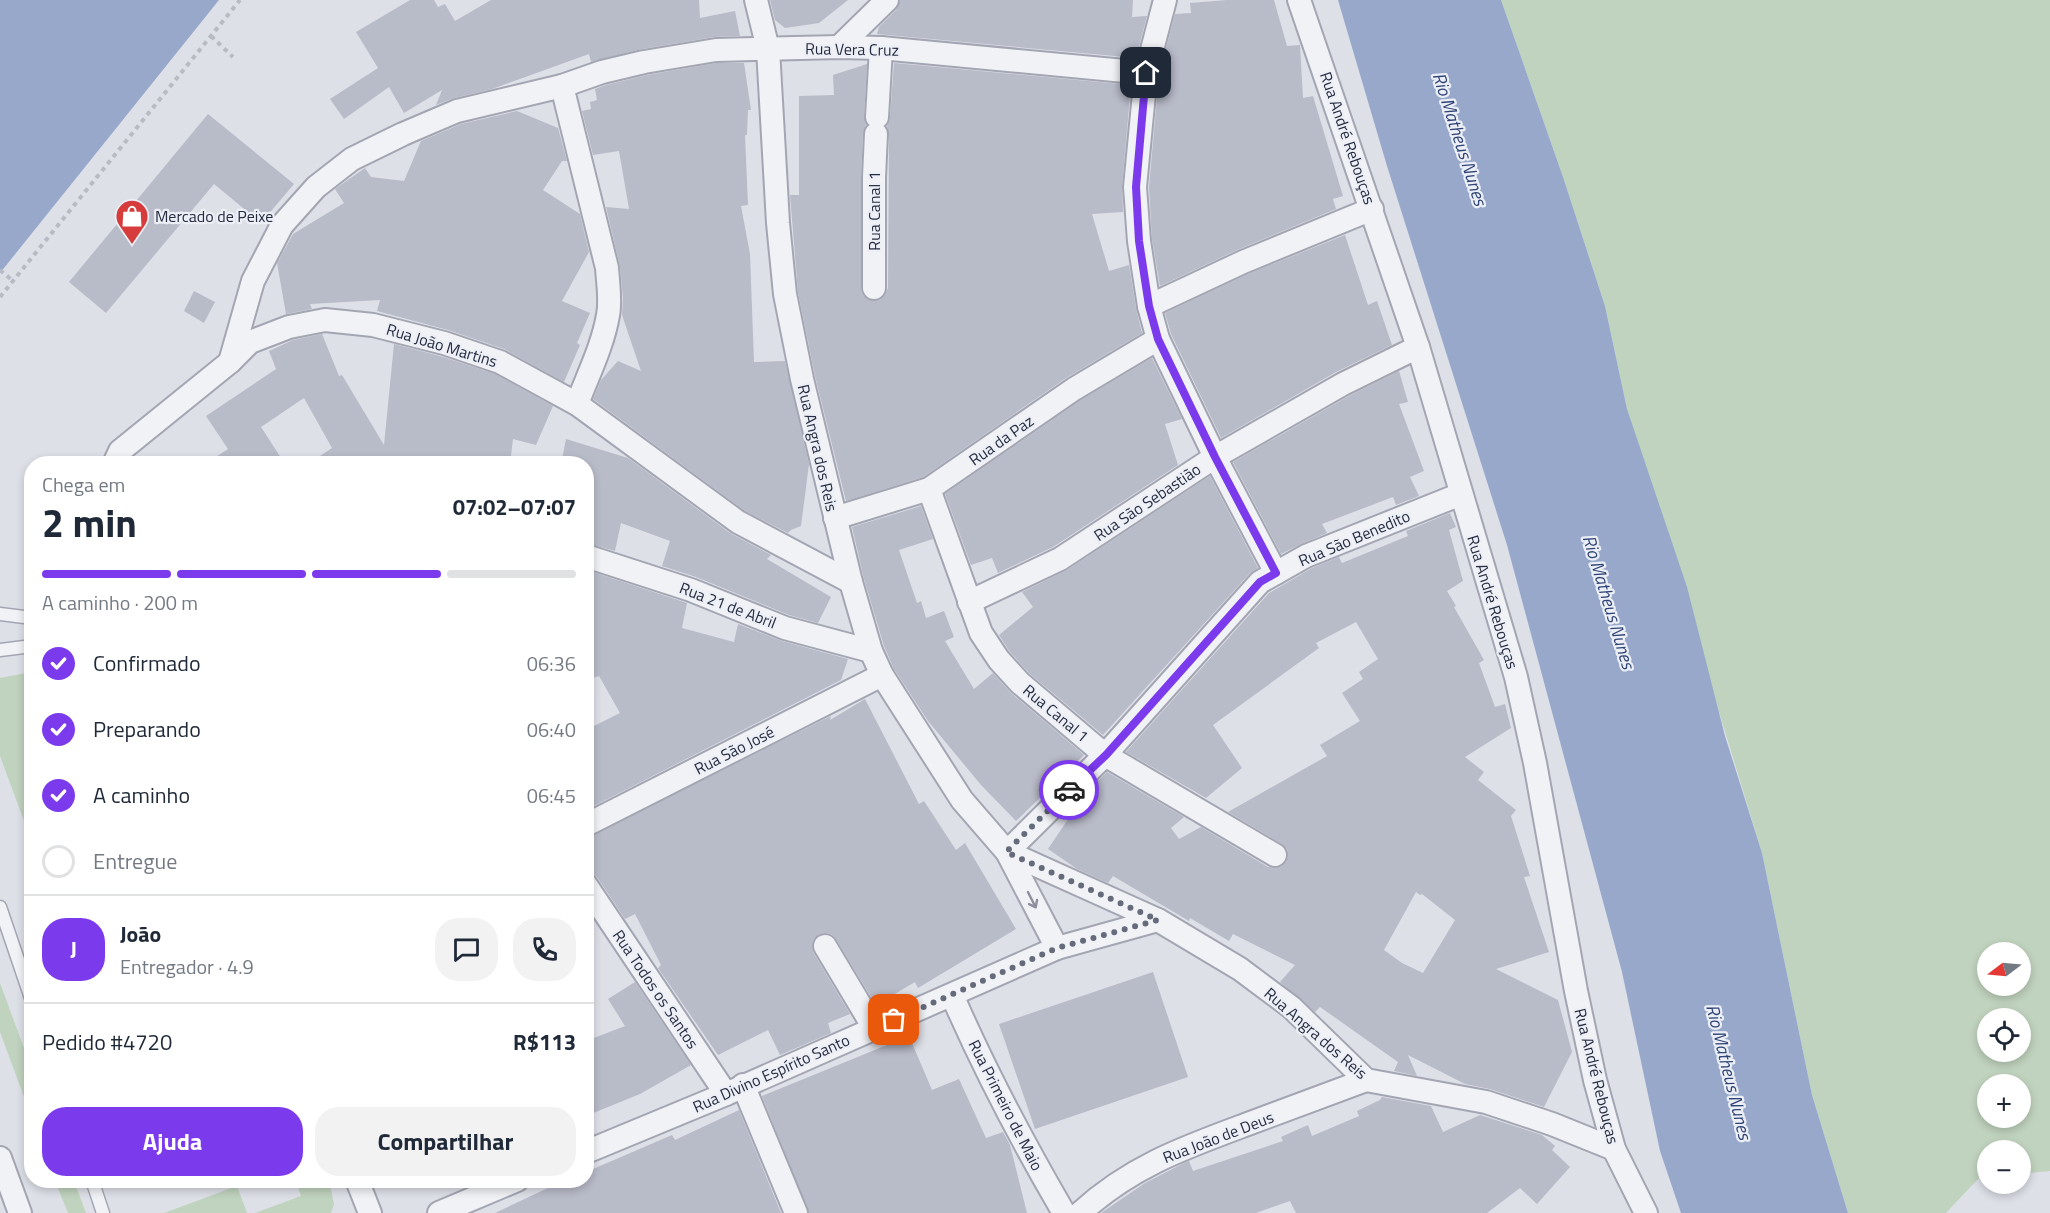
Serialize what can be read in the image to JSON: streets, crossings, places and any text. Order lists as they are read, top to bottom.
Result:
{
  "streets": {
    "street": [
      "Rua Vera Cruz",
      "Rua André Rebouças",
      "Rua Canal 1",
      "Rua João Martins",
      "Rua da Paz",
      "Rua Angra dos Reis",
      "Rua São Sebastião",
      "Rua São Benedito",
      "Rua 21 de Abril",
      "Rua São José",
      "Rua Todos os Santos",
      "Rua Divino Espírito Santo",
      "Rua Primeiro de Maio",
      "Rua João de Deus"
    ]
  },
  "crossings": [
    ["Rua Vera Cruz", "Rua Canal 1"],
    ["Rua Vera Cruz", "Rua João Martins"],
    ["Rua Vera Cruz", "Rua Angra dos Reis"],
    ["Rua André Rebouças", "Rua Angra dos Reis"],
    ["Rua André Rebouças", "Rua São Sebastião"],
    ["Rua André Rebouças", "Rua São Benedito"],
    ["Rua Canal 1", "Rua da Paz"],
    ["Rua Canal 1", "Rua São Sebastião"],
    ["Rua Canal 1", "Rua São Benedito"],
    ["Rua João Martins", "Rua Angra dos Reis"],
    ["Rua da Paz", "Rua Angra dos Reis"],
    ["Rua Angra dos Reis", "Rua São Benedito"],
    ["Rua Angra dos Reis", "Rua 21 de Abril"],
    ["Rua Angra dos Reis", "Rua São José"],
    ["Rua Angra dos Reis", "Rua Divino Espírito Santo"],
    ["Rua Angra dos Reis", "Rua João de Deus"],
    ["Rua Todos os Santos", "Rua Divino Espírito Santo"],
    ["Rua Divino Espírito Santo", "Rua Primeiro de Maio"]
  ],
  "water": ["Rio Matheus Nunes"],
  "places": {
    "shop": ["Mercado de Peixe"]
  },
  "north": "left",
  "page": {
    "heading": ["2 min", "Chega em", "07:02–07:07"],
    "panel": [
      "João",
      "Entregador · 4.9",
      "Pedido #4720",
      "R$113"
    ],
    "bar": "A caminho · 200 m",
    "list": [
      ["Confirmado", "06:36"],
      ["Preparando", "06:40"],
      ["A caminho", "06:45"],
      "Entregue"
    ],
    "round": "J",
    "map_buttons": ["+", "−"],
    "buttons": ["Ajuda", "Compartilhar"]
  }
}
